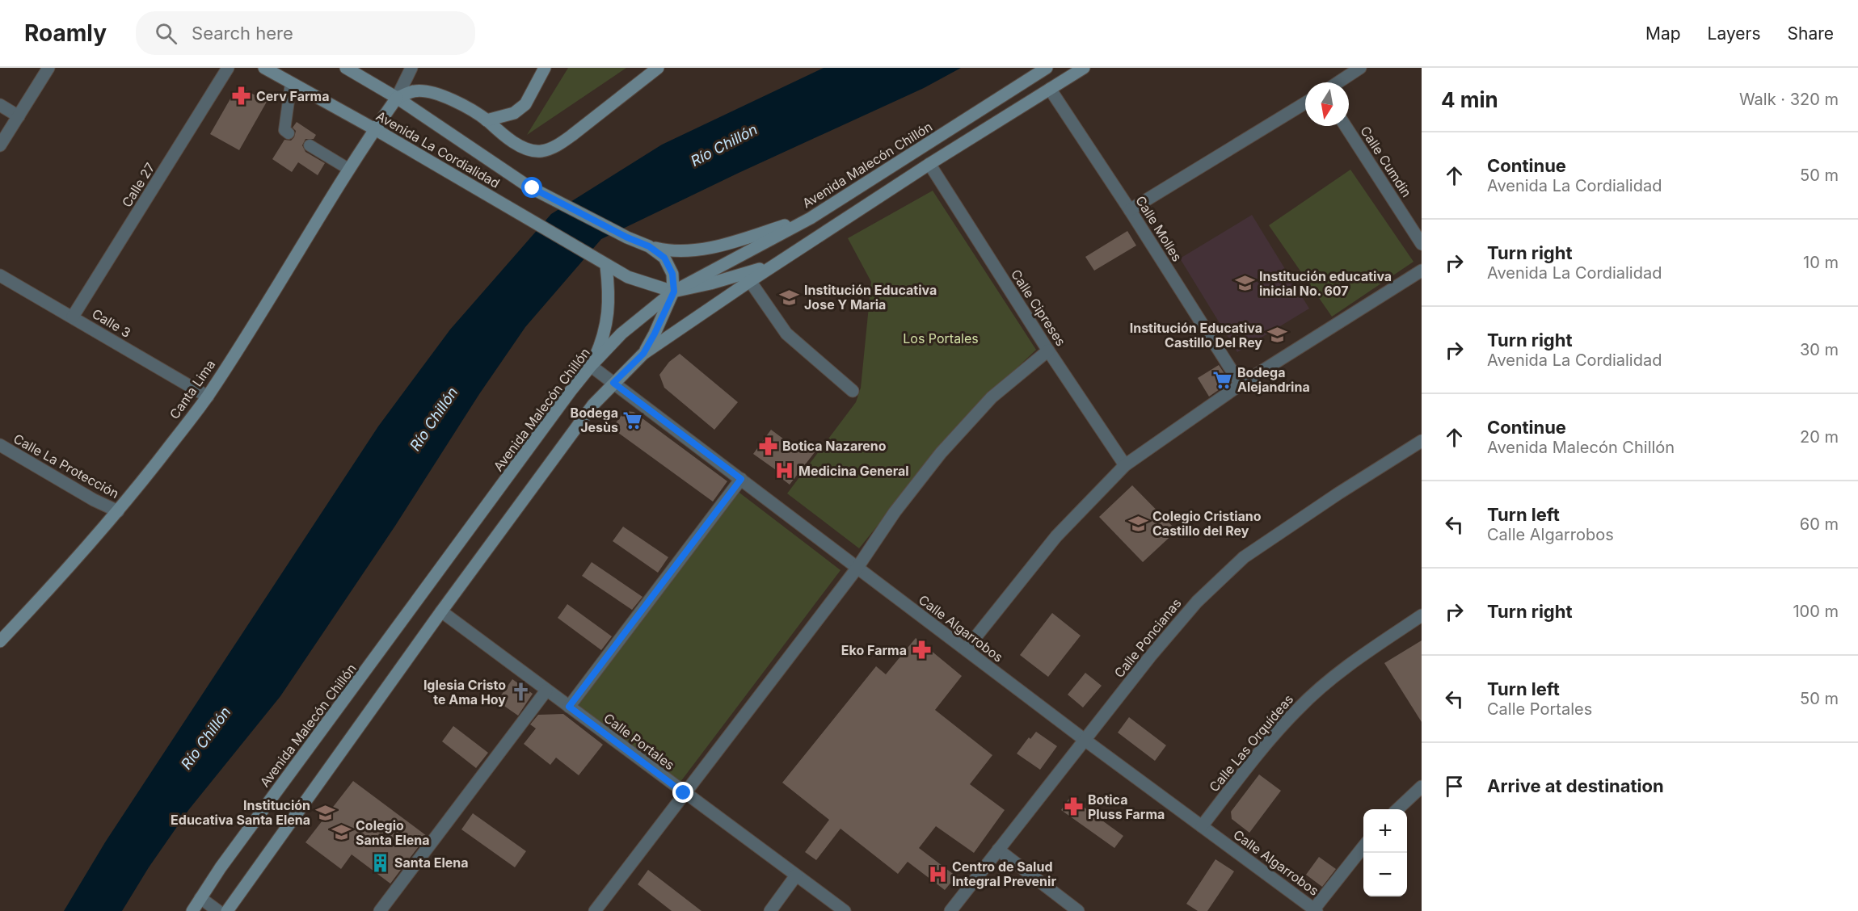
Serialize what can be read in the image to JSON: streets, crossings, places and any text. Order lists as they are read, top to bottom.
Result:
{
  "streets": {
    "main road": ["Avenida La Cordialidad", "Avenida Malecón Chillón", "Canta Lima"],
    "street": [
      "Calle Cumdin",
      "Calle 27",
      "Calle Molles",
      "Calle Cipreses",
      "Calle 3",
      "Calle La Protección",
      "Calle Algarrobos",
      "Calle Poncianas",
      "Calle Portales",
      "Calle Las Orquídeas"
    ]
  },
  "crossings": [
    ["Avenida La Cordialidad", "Avenida Malecón Chillón"],
    ["Avenida La Cordialidad", "Canta Lima"],
    ["Avenida Malecón Chillón", "Calle Algarrobos"],
    ["Calle 27", "Calle 3"],
    ["Calle 3", "Canta Lima"],
    ["Canta Lima", "Calle La Protección"],
    ["Calle Algarrobos", "Calle Poncianas"],
    ["Calle Algarrobos", "Calle Las Orquídeas"]
  ],
  "water": ["Río Chillón"],
  "parks": ["Los Portales"],
  "places": {
    "pharmacy": [
      "Cerv Farma",
      "Botica Nazareno",
      "Eko Farma",
      "Botica Pluss Farma"
    ],
    "school or university": [
      "Institución educativa inicial No. 607",
      "Institución Educativa Jose Y Maria",
      "Institución Educativa Castillo Del Rey",
      "Colegio Cristiano Castillo del Rey",
      "Institución Educativa Santa Elena",
      "Colegio Santa Elena"
    ],
    "supermarket": ["Bodega Alejandrina", "Bodega Jesùs"],
    "hospital": ["Medicina General", "Centro de Salud Integral Prevenir"],
    "church": ["Iglesia Cristo te Ama Hoy"],
    "building": ["Santa Elena"]
  },
  "north": "bottom",
  "page": {
    "header": "Roamly",
    "search": "Search here",
    "nav": ["Map", "Layers", "Share"],
    "heading": ["4 min", "Walk · 320 m"],
    "list": [
      ["Continue", "Avenida La Cordialidad", "50 m"],
      ["Turn right", "Avenida La Cordialidad", "10 m"],
      ["Turn right", "Avenida La Cordialidad", "30 m"],
      ["Continue", "Avenida Malecón Chillón", "20 m"],
      ["Turn left", "Calle Algarrobos", "60 m"],
      ["Turn right", "100 m"],
      ["Turn left", "Calle Portales", "50 m"],
      "Arrive at destination"
    ],
    "map_buttons": ["+", "−"]
  }
}
